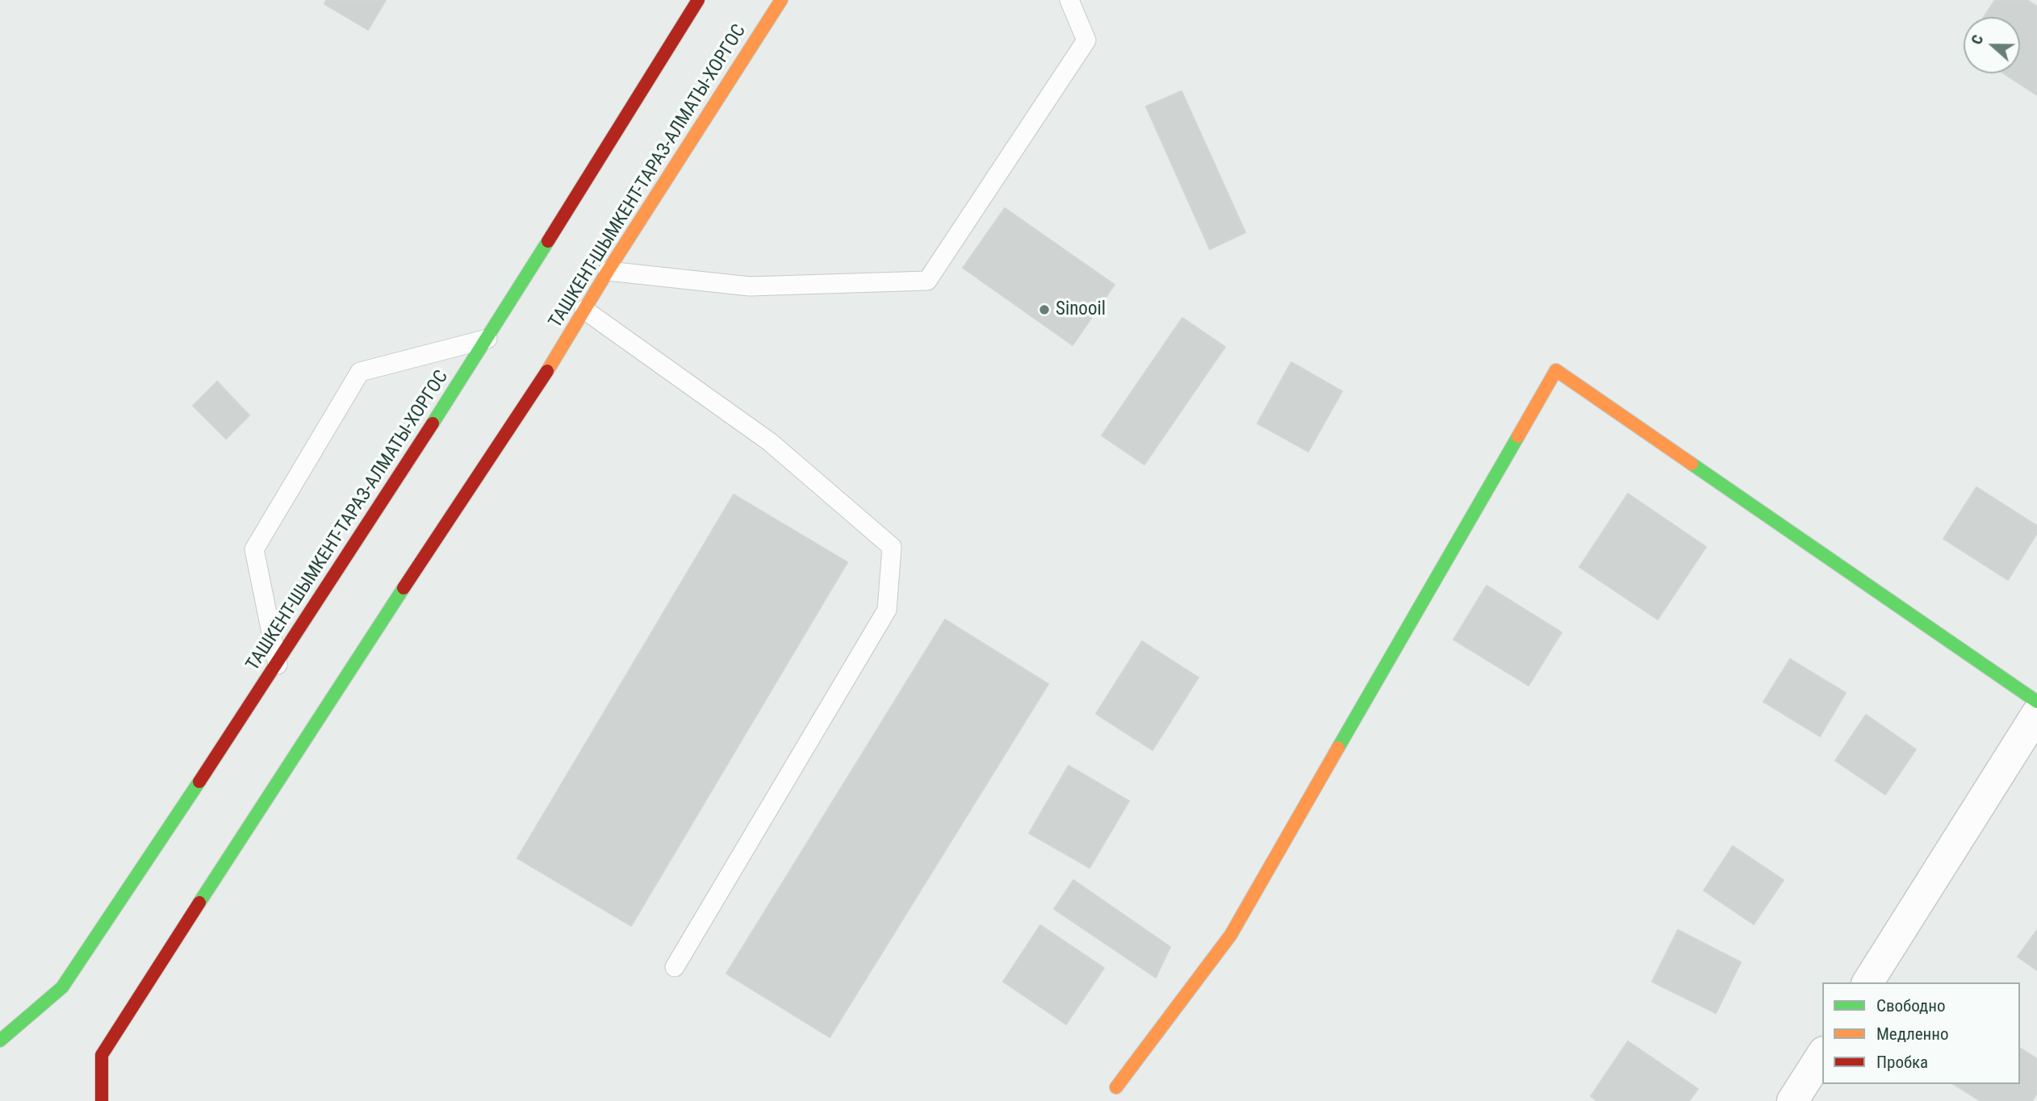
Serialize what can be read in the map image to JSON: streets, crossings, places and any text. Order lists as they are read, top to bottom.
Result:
{
  "streets": {
    "main road": ["ТАШКЕНТ-ШЫМКЕНТ-ТАРАЗ-АЛМАТЫ-ХОРГОС"]
  },
  "places": ["Sinooil"],
  "legend": ["Свободно", "Медленно", "Пробка"],
  "north": "left"
}
